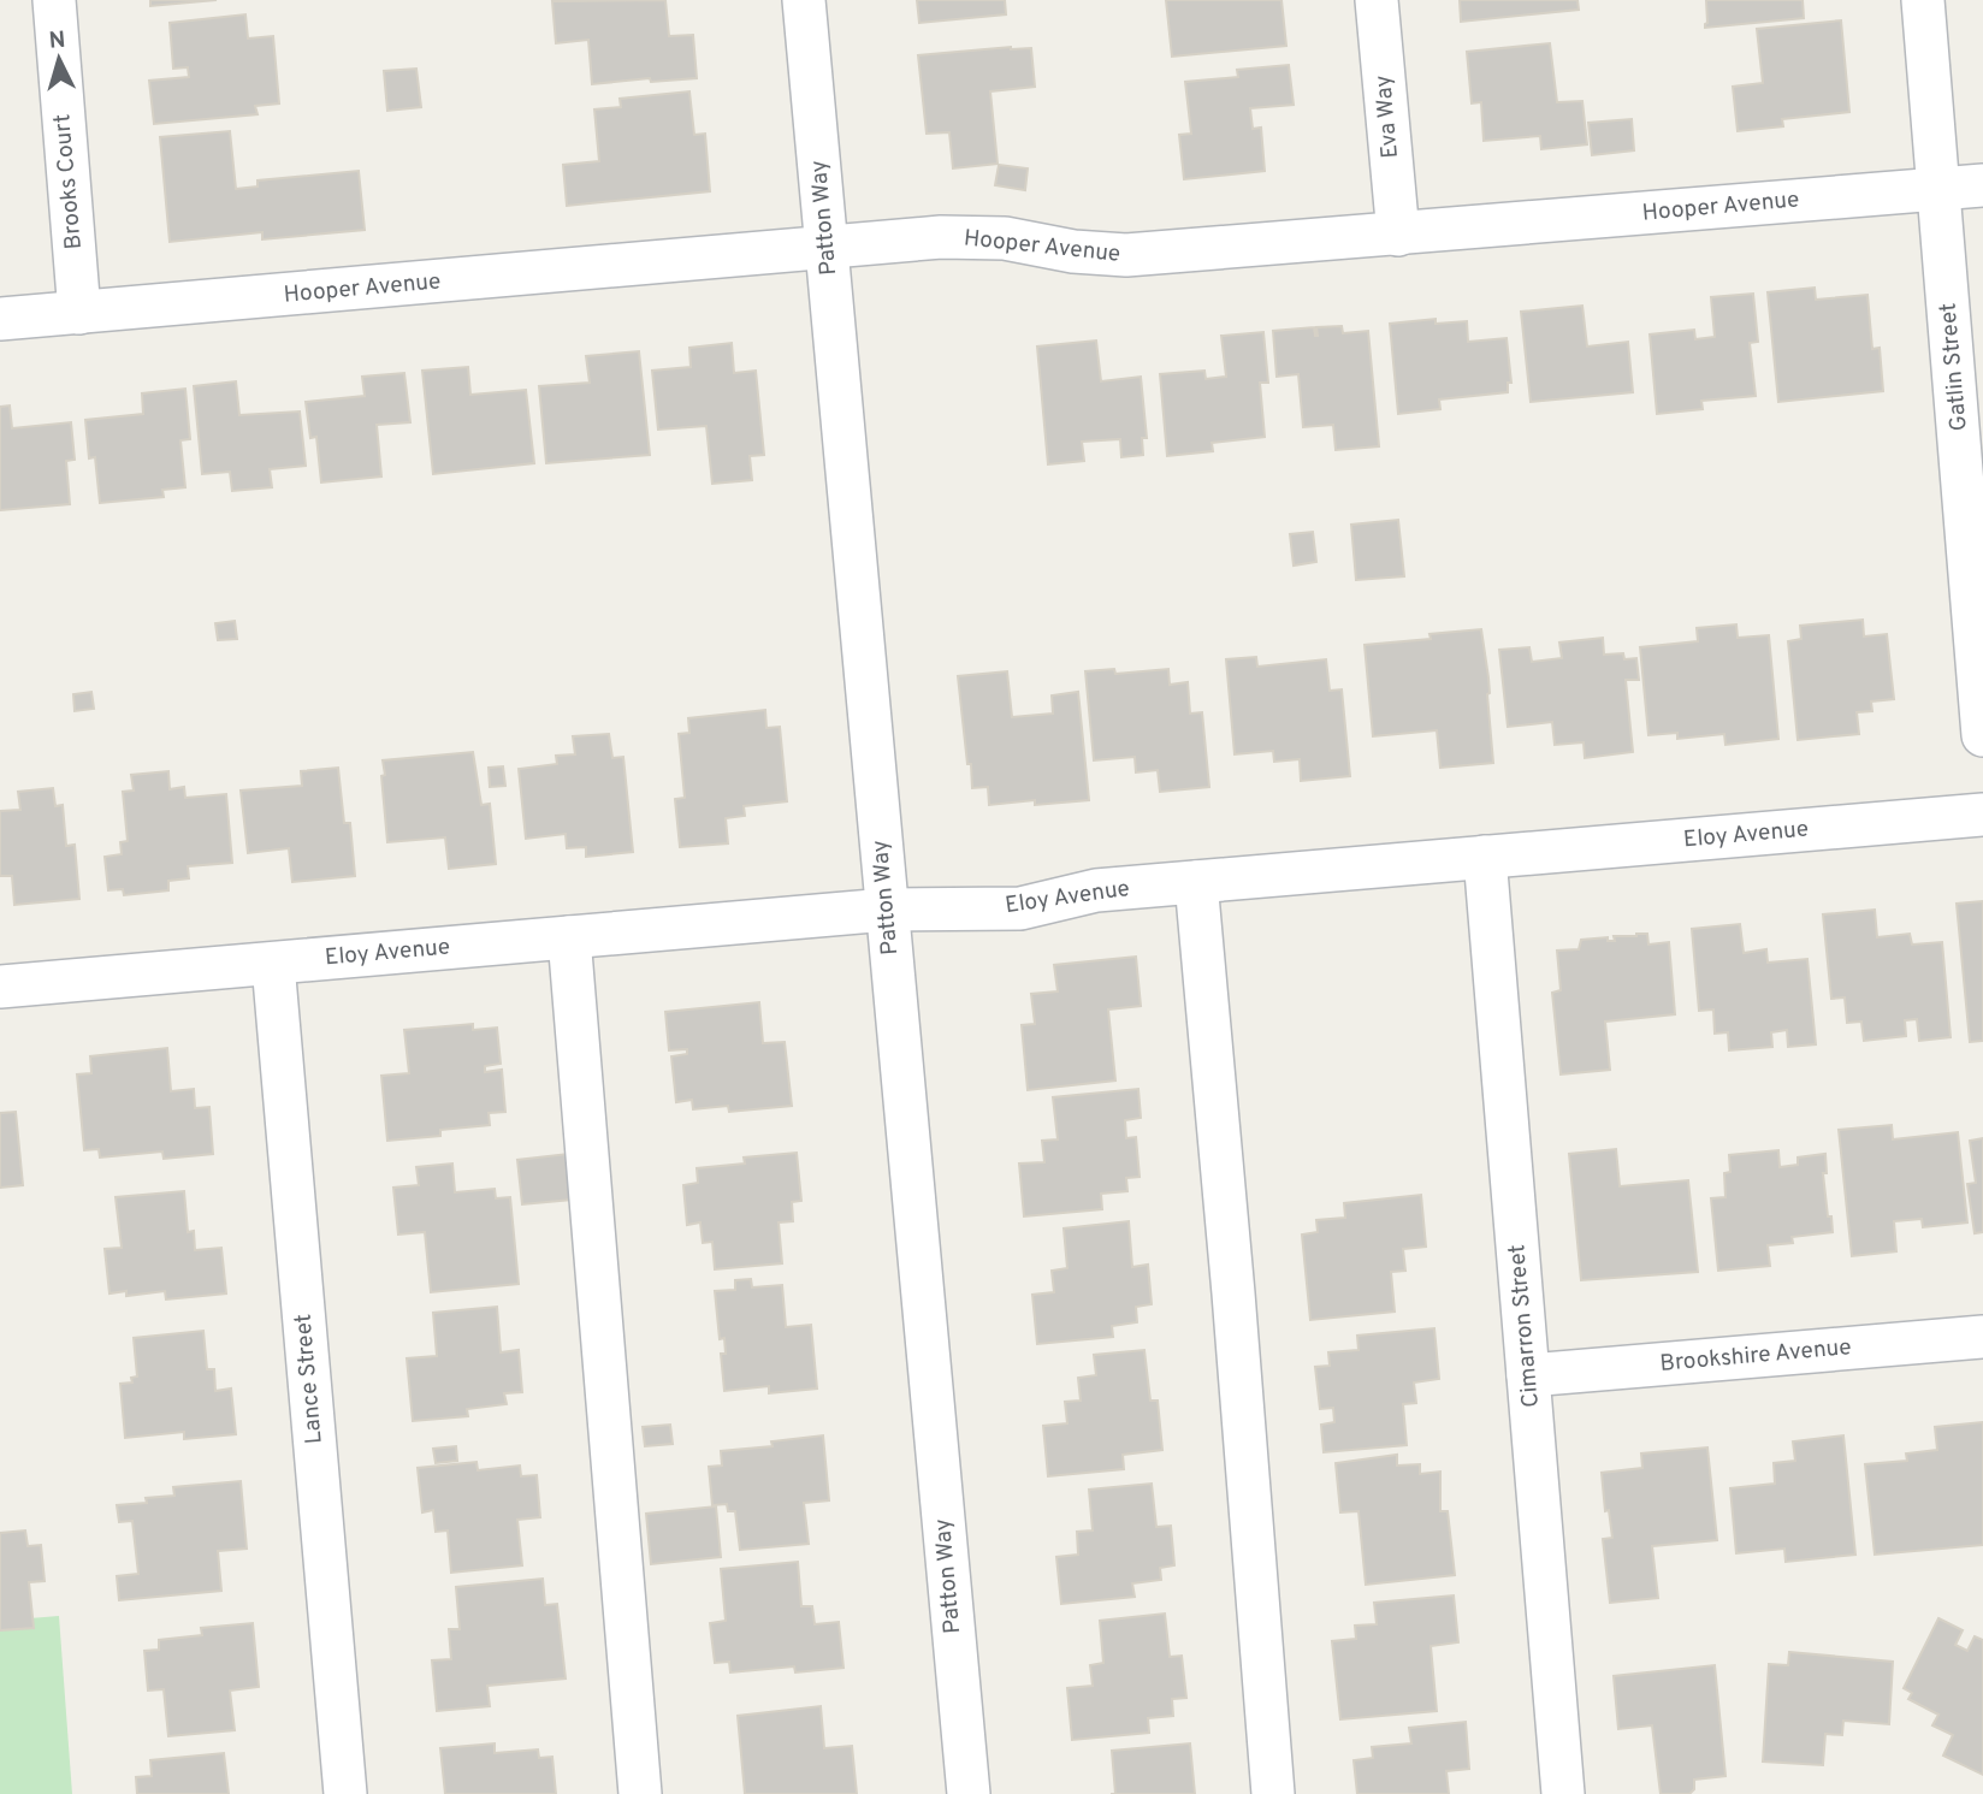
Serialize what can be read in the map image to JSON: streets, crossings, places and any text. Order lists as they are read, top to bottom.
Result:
{
  "streets": {
    "street": [
      "Eva Way",
      "Brooks Court",
      "Hooper Avenue",
      "Patton Way",
      "Gatlin Street",
      "Eloy Avenue",
      "Cimarron Street",
      "Brookshire Avenue",
      "Lance Street"
    ]
  },
  "crossings": [
    ["Eva Way", "Hooper Avenue"],
    ["Brooks Court", "Hooper Avenue"],
    ["Hooper Avenue", "Patton Way"],
    ["Hooper Avenue", "Gatlin Street"],
    ["Patton Way", "Eloy Avenue"],
    ["Eloy Avenue", "Cimarron Street"],
    ["Eloy Avenue", "Lance Street"],
    ["Cimarron Street", "Brookshire Avenue"]
  ],
  "north": "top"
}
